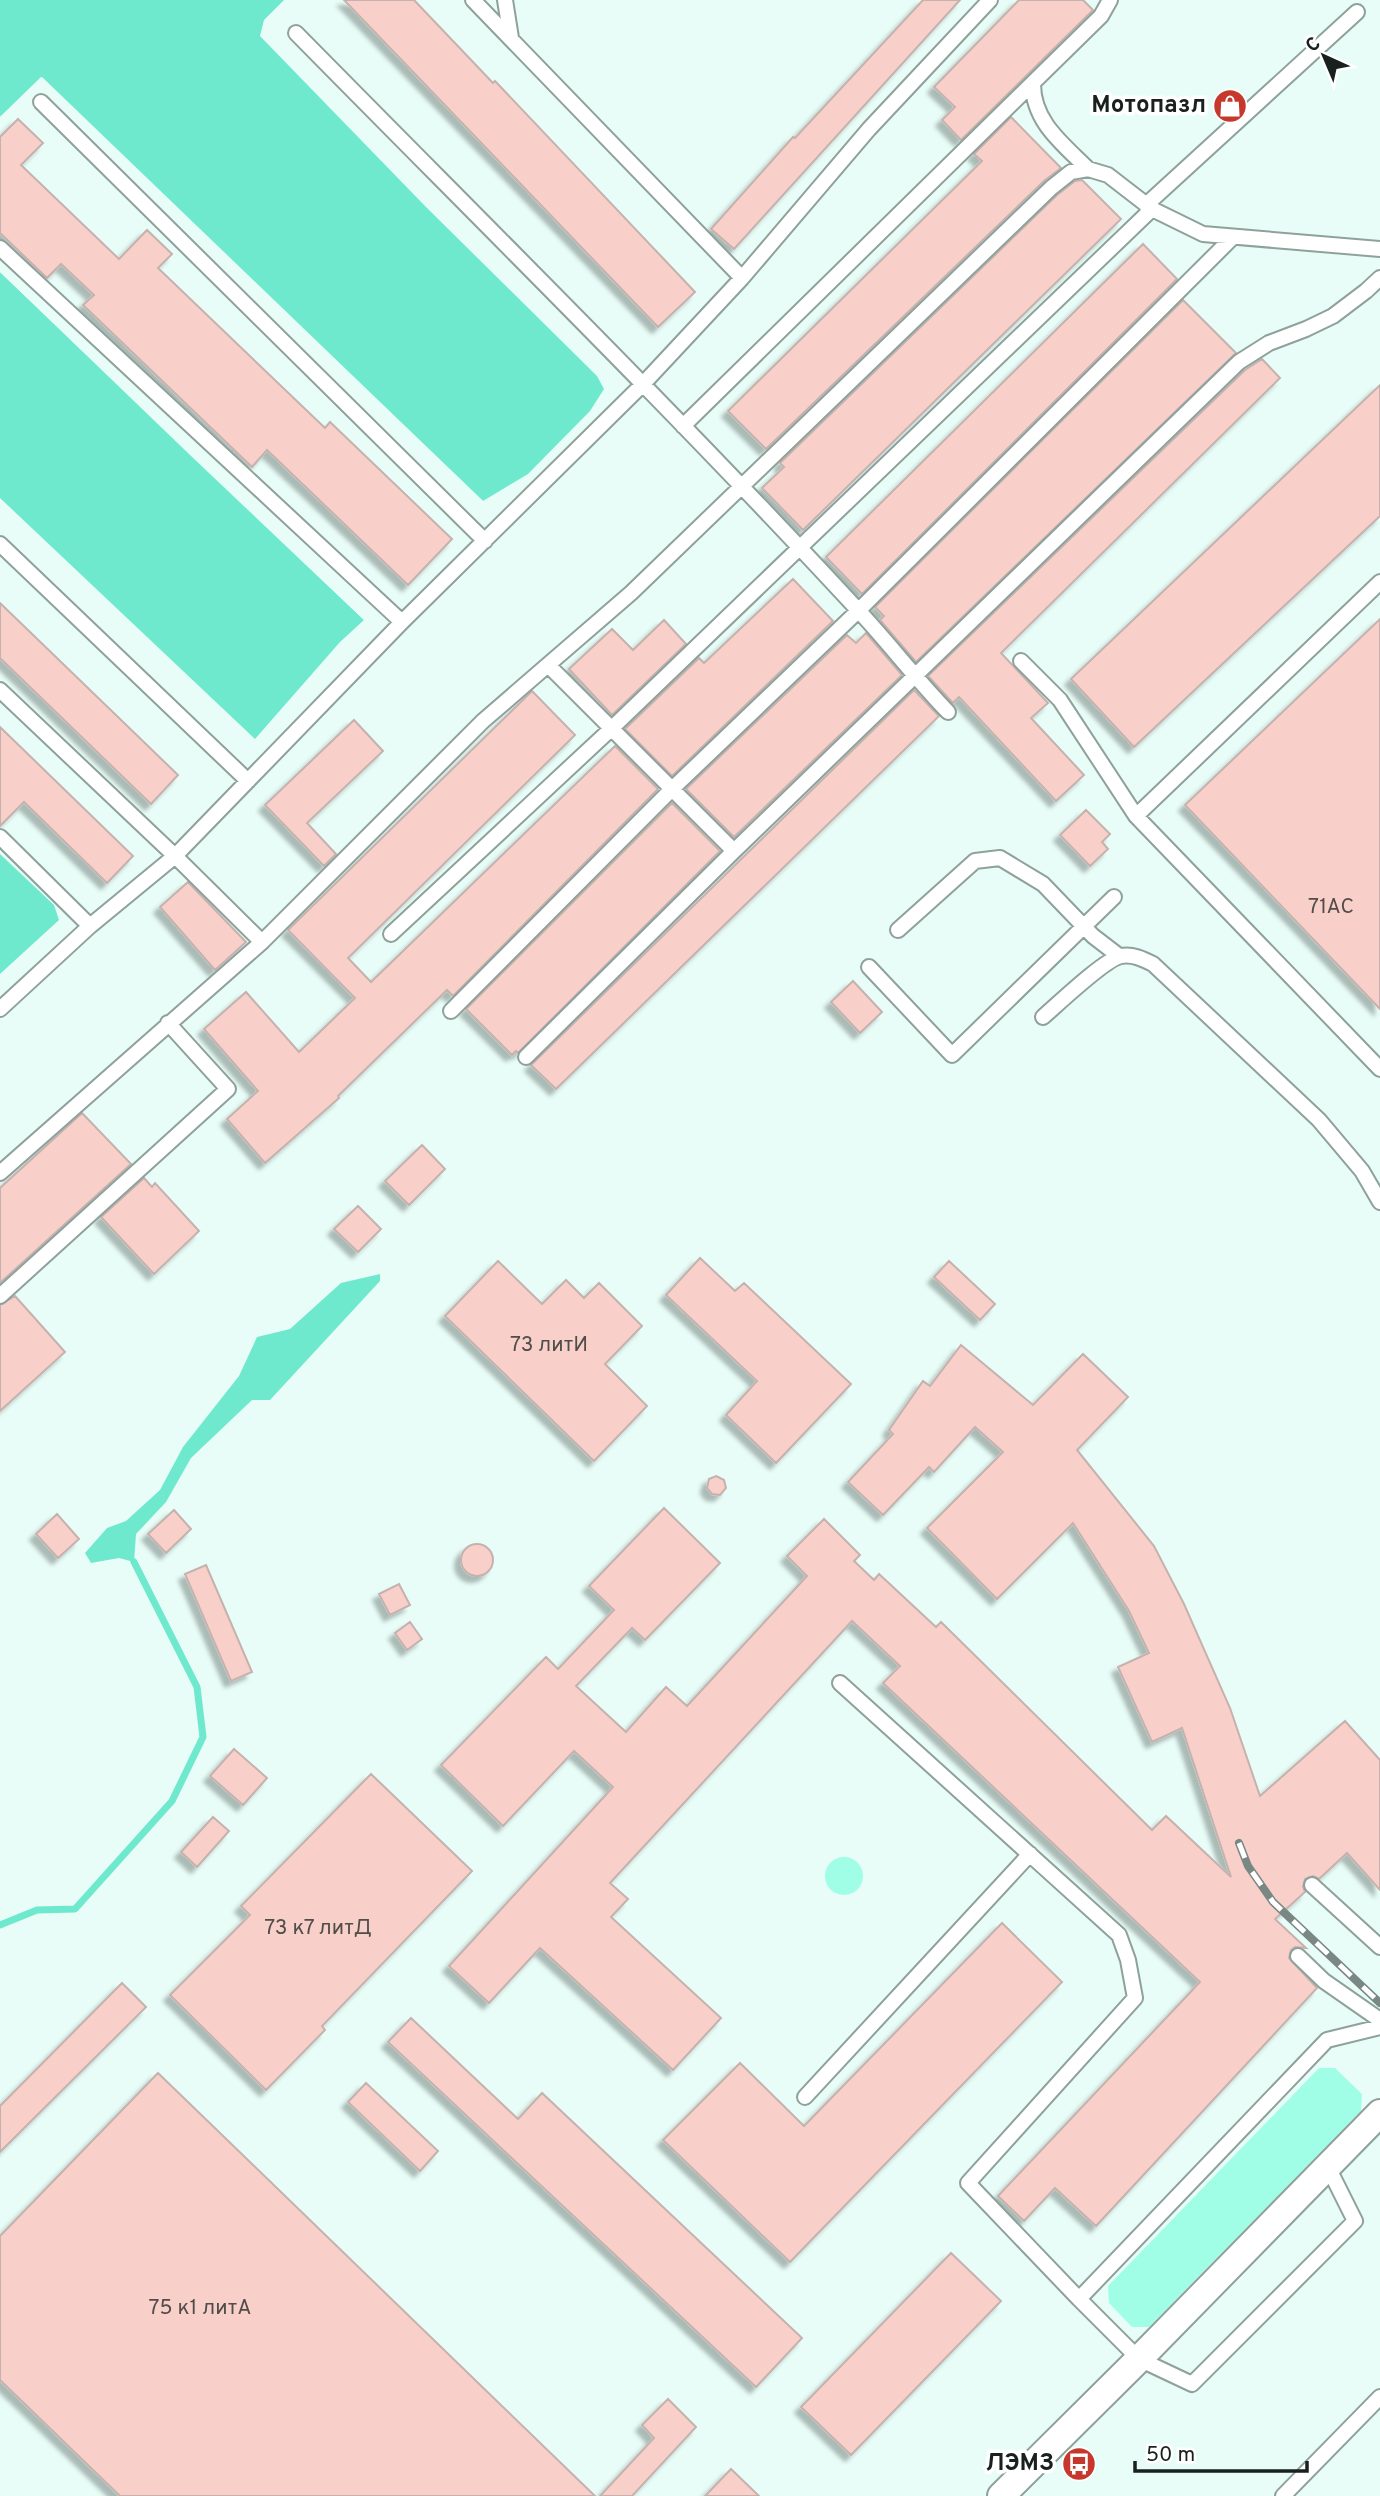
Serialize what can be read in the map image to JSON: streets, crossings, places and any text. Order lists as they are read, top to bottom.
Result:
{
  "places": {
    "shop": ["Мотопазл"],
    "bus stop": ["ЛЭМЗ"]
  },
  "house_numbers": [
    "71АС",
    "73 литИ",
    "73 к7 литД",
    "75 к1 литА"
  ],
  "scale_bar": "50 m",
  "north": "top left"
}
